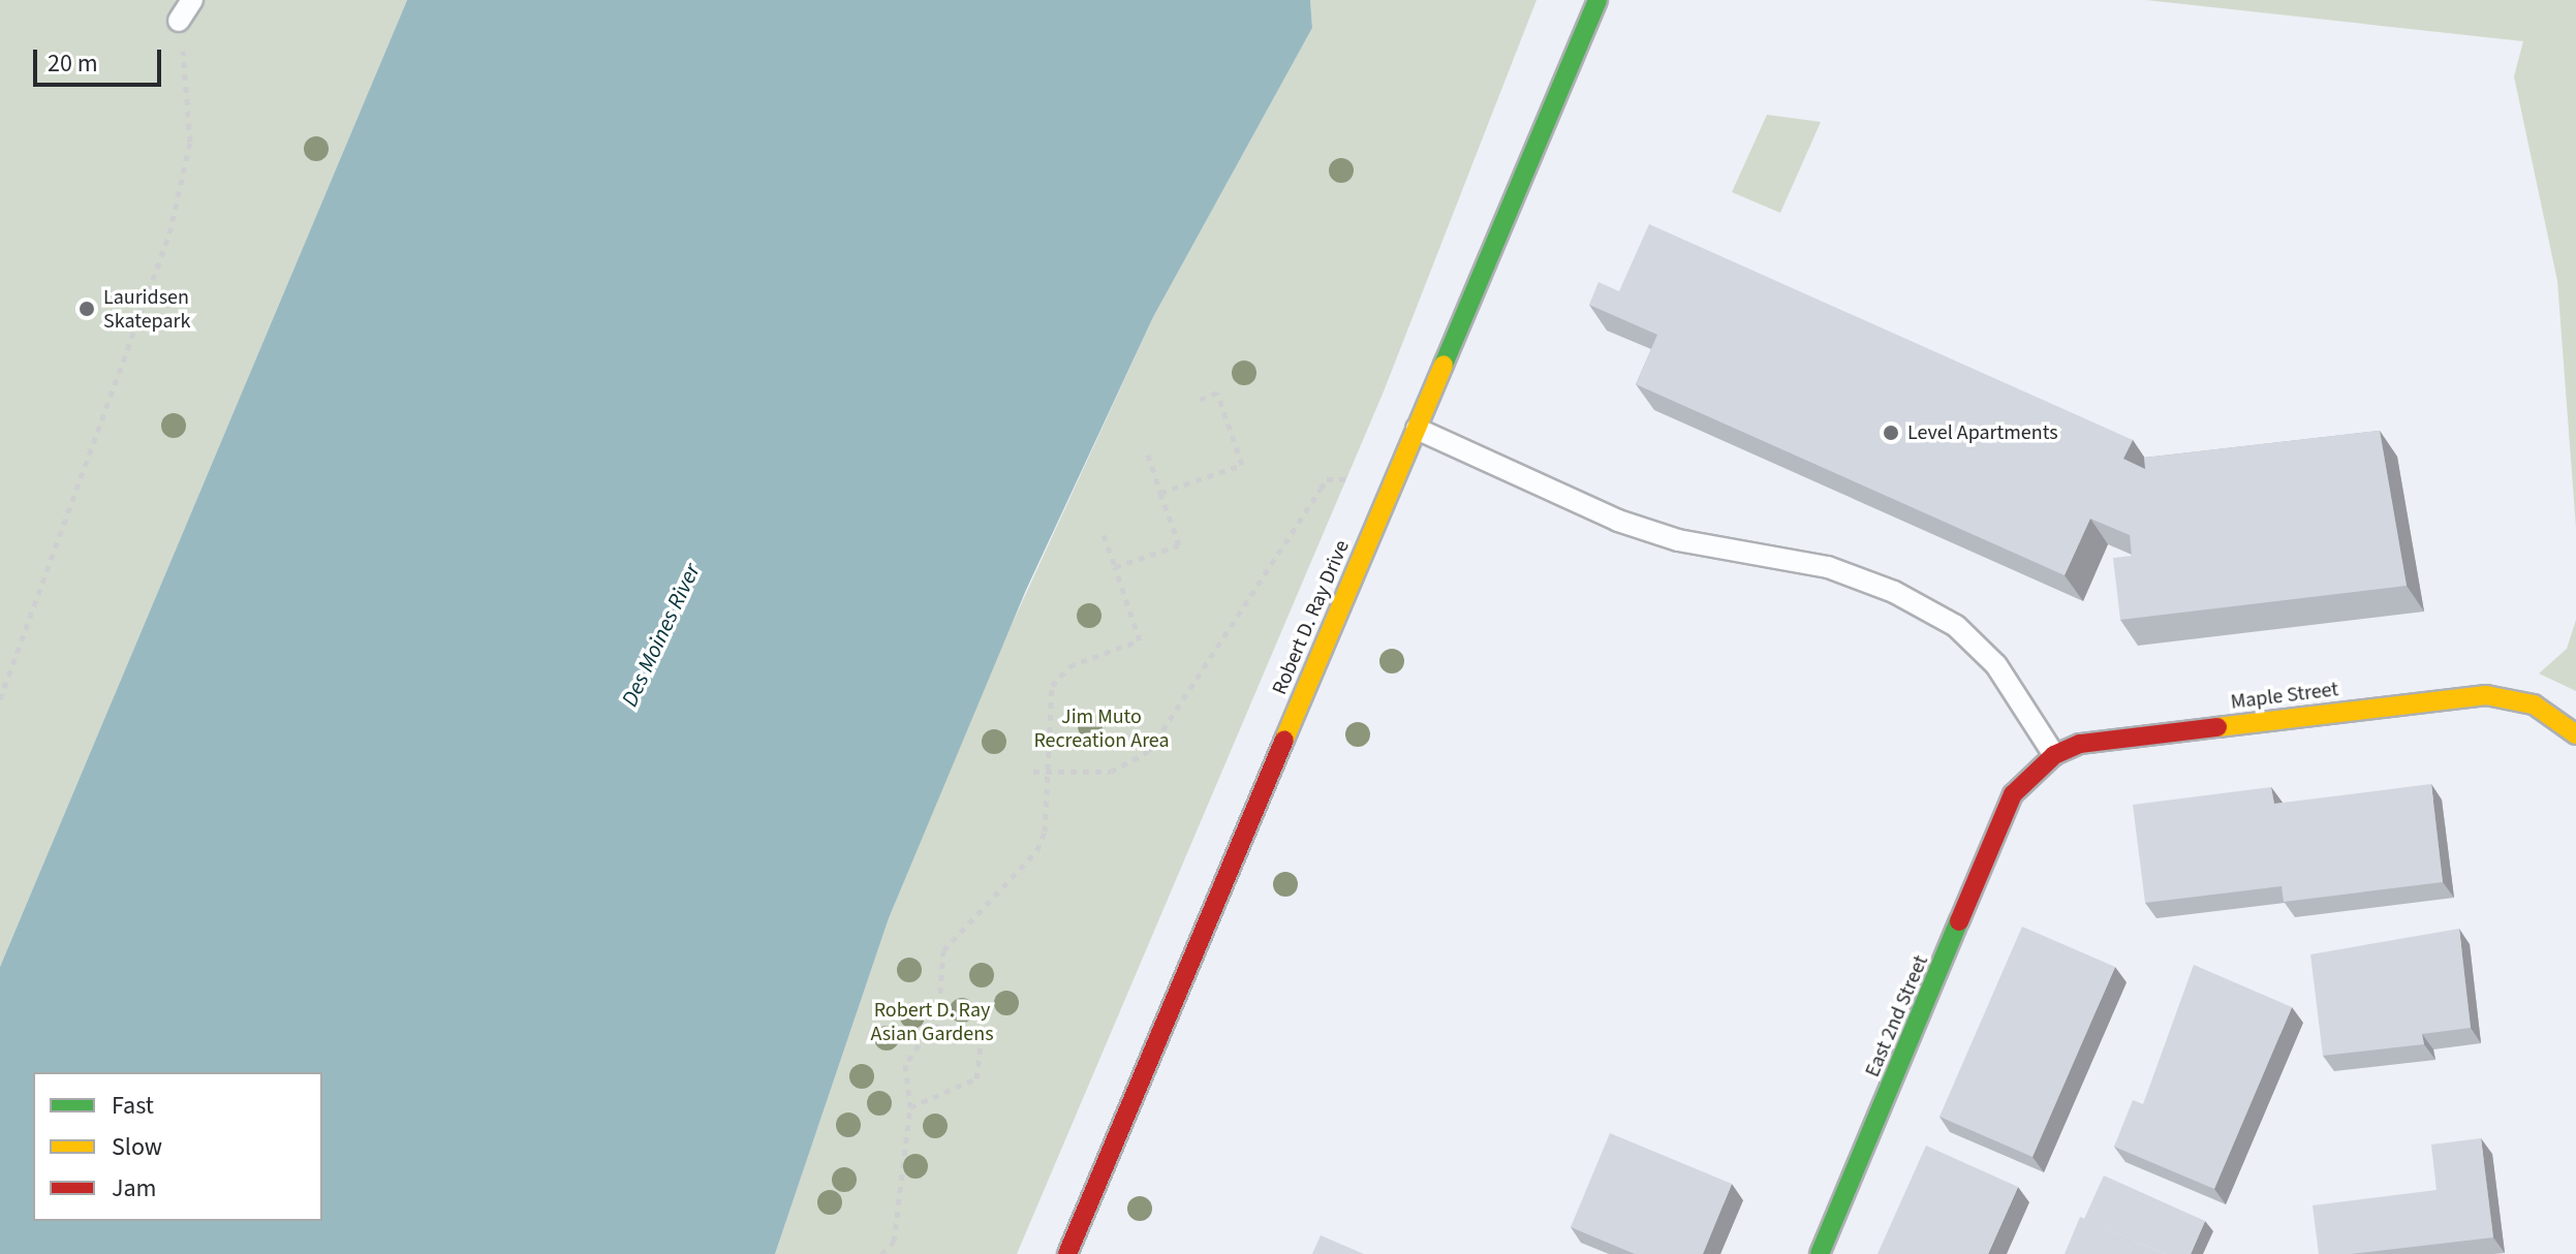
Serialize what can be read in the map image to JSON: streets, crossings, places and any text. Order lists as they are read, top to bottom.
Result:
{
  "streets": {
    "street": ["Robert D. Ray Drive", "Maple Street", "East 2nd Street"]
  },
  "crossings": [
    ["Maple Street", "East 2nd Street"]
  ],
  "water": ["Des Moines River"],
  "parks": ["Jim Muto Recreation Area", "Robert D. Ray Asian Gardens"],
  "places": ["Lauridsen Skatepark", "Level Apartments"],
  "legend": ["Fast", "Slow", "Jam"],
  "scale_bar": "20 m"
}
